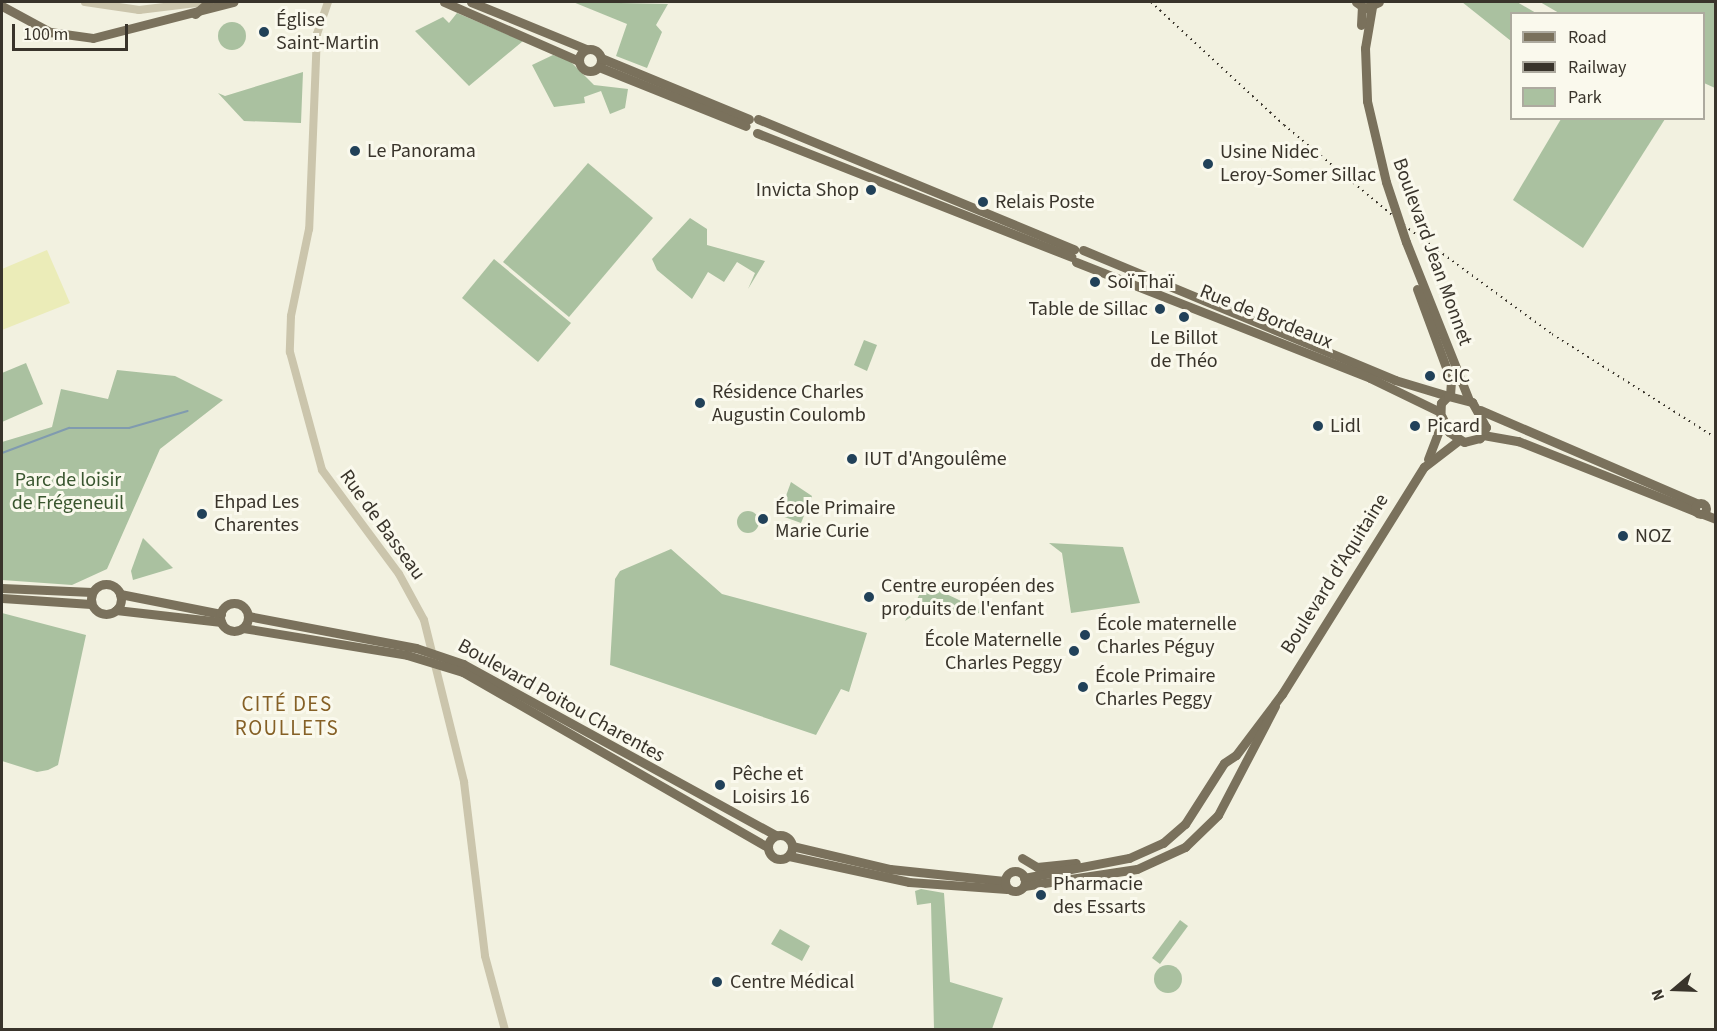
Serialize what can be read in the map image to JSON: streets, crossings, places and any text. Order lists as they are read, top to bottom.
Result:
{
  "streets": {
    "main road": [
      "Boulevard Jean Monnet",
      "Rue de Bordeaux",
      "Boulevard d'Aquitaine",
      "Boulevard Poitou Charentes"
    ],
    "street": ["Rue de Basseau"]
  },
  "crossings": [
    ["Boulevard Jean Monnet", "Rue de Bordeaux"],
    ["Boulevard Jean Monnet", "Boulevard d'Aquitaine"],
    ["Rue de Bordeaux", "Boulevard d'Aquitaine"]
  ],
  "districts": ["CITÉ DES ROULLETS"],
  "parks": ["Parc de loisir de Frégeneuil"],
  "places": [
    "Église Saint-Martin",
    "Le Panorama",
    "Usine Nidec Leroy-Somer Sillac",
    "Invicta Shop",
    "Relais Poste",
    "Soï Thaï",
    "Table de Sillac",
    "Le Billot de Théo",
    "CIC",
    "Résidence Charles Augustin Coulomb",
    "Lidl",
    "Picard",
    "IUT d'Angoulême",
    "Ehpad Les Charentes",
    "École Primaire Marie Curie",
    "NOZ",
    "Centre européen des produits de l'enfant",
    "École maternelle Charles Péguy",
    "École Maternelle Charles Peggy",
    "École Primaire Charles Peggy",
    "Pêche et Loisirs 16",
    "Pharmacie des Essarts",
    "Centre Médical"
  ],
  "legend": ["Road", "Railway", "Park"],
  "scale_bar": "100 m",
  "north": "left"
}
